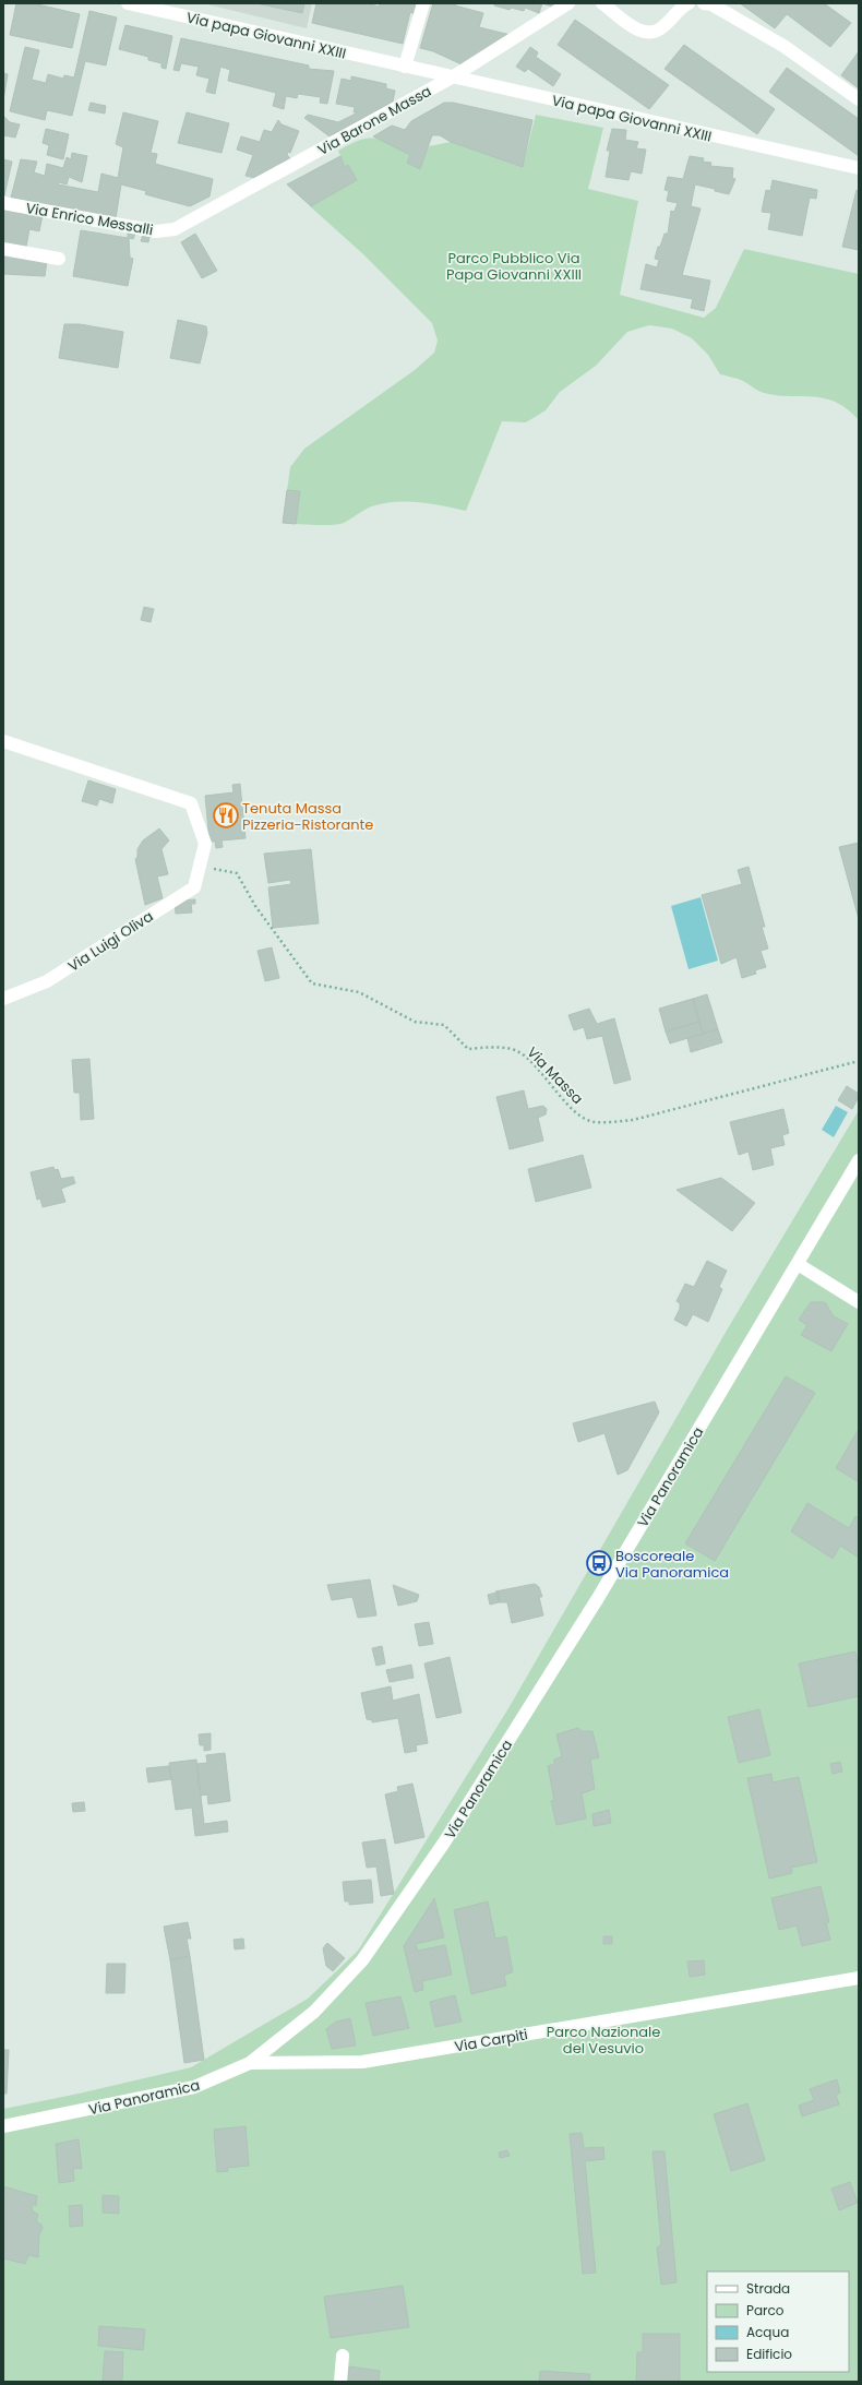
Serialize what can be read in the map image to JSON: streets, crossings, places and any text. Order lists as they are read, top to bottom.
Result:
{
  "streets": {
    "street": [
      "Via papa Giovanni XXIII",
      "Via Barone Massa",
      "Via Enrico Messalli",
      "Via Luigi Oliva",
      "Via Panoramica",
      "Via Carpiti"
    ],
    "path": ["Via Massa"]
  },
  "crossings": [
    ["Via papa Giovanni XXIII", "Via Barone Massa"],
    ["Via Barone Massa", "Via Enrico Messalli"],
    ["Via Luigi Oliva", "Via Massa"],
    ["Via Panoramica", "Via Carpiti"]
  ],
  "parks": ["Parco Pubblico Via Papa Giovanni XXIII", "Parco Nazionale del Vesuvio"],
  "places": {
    "restaurant": ["Tenuta Massa Pizzeria-Ristorante"],
    "bus stop": ["Boscoreale Via Panoramica"]
  },
  "legend": [
    "Strada",
    "Parco",
    "Acqua",
    "Edificio"
  ]
}
